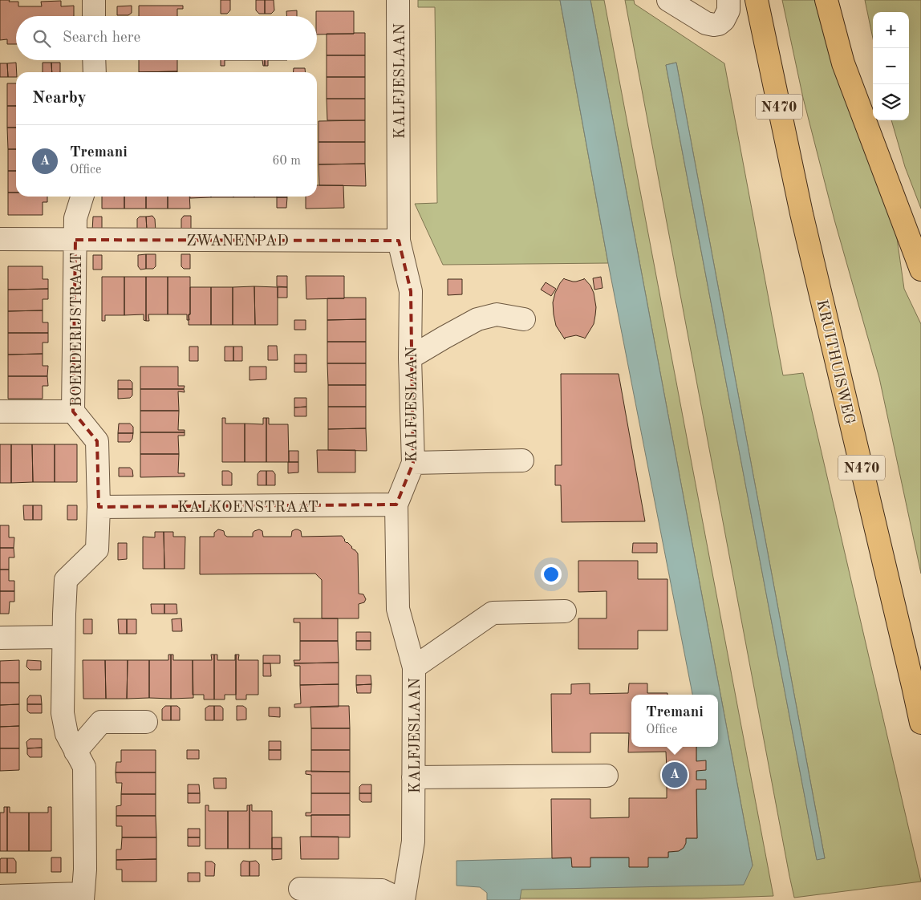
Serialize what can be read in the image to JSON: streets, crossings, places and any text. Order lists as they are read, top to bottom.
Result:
{
  "streets": {
    "main road": ["N470", "KRUITHUISWEG"],
    "street": [
      "KALFJESLAAN",
      "ZWANENPAD",
      "BOERDERIJSTRAAT",
      "KALKOENSTRAAT"
    ]
  },
  "crossings": [
    ["KALFJESLAAN", "ZWANENPAD"],
    ["KALFJESLAAN", "KALKOENSTRAAT"],
    ["ZWANENPAD", "BOERDERIJSTRAAT"],
    ["BOERDERIJSTRAAT", "KALKOENSTRAAT"]
  ],
  "page": {
    "map_buttons": ["+", "−"],
    "search": "Search here",
    "heading": "Nearby",
    "list": [
      {
        "mark": "A",
        "name": "Tremani",
        "note": "Office",
        "value": "60 m"
      }
    ],
    "popup": ["Tremani", "Office"],
    "pins": "A"
  }
}
